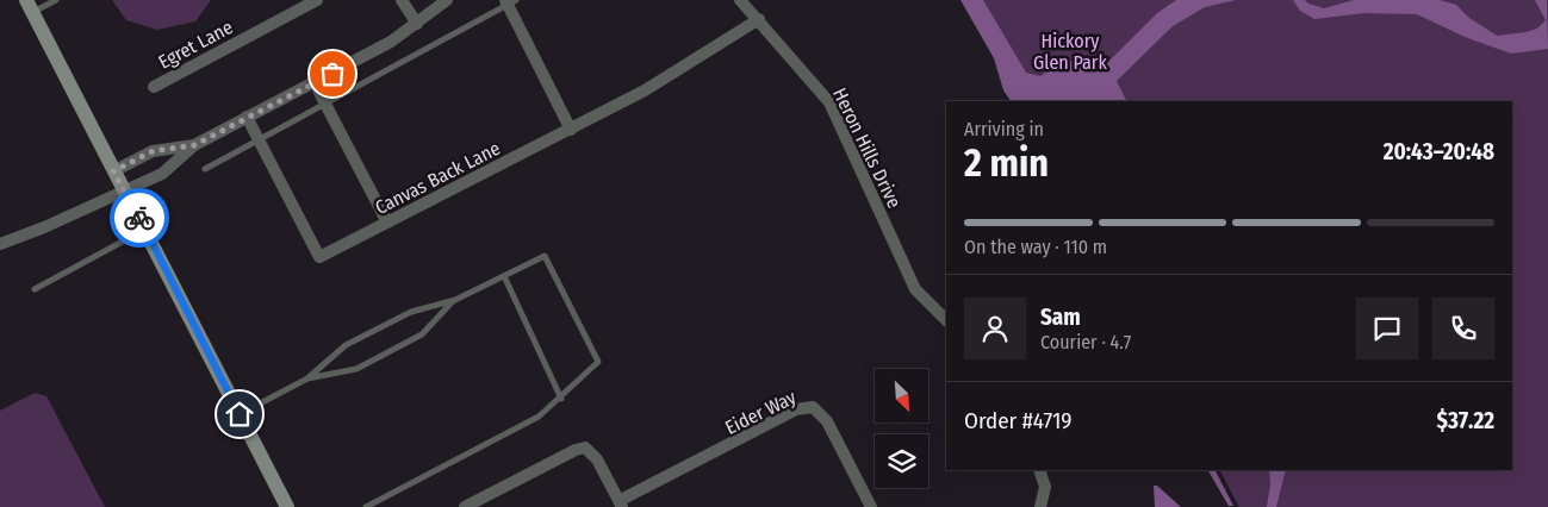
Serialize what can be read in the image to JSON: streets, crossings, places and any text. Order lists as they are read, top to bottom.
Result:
{
  "streets": {
    "street": [
      "Egret Lane",
      "Heron Hills Drive",
      "Canvas Back Lane",
      "Eider Way"
    ]
  },
  "crossings": [
    ["Heron Hills Drive", "Canvas Back Lane"]
  ],
  "parks": ["Hickory Glen Park"],
  "north": "bottom right",
  "page": {
    "heading": ["2 min", "Arriving in", "20:43–20:48"],
    "panel": [
      "Sam",
      "Courier · 4.7",
      "Order #4719",
      "$37.22"
    ],
    "bar": "On the way · 110 m"
  }
}
